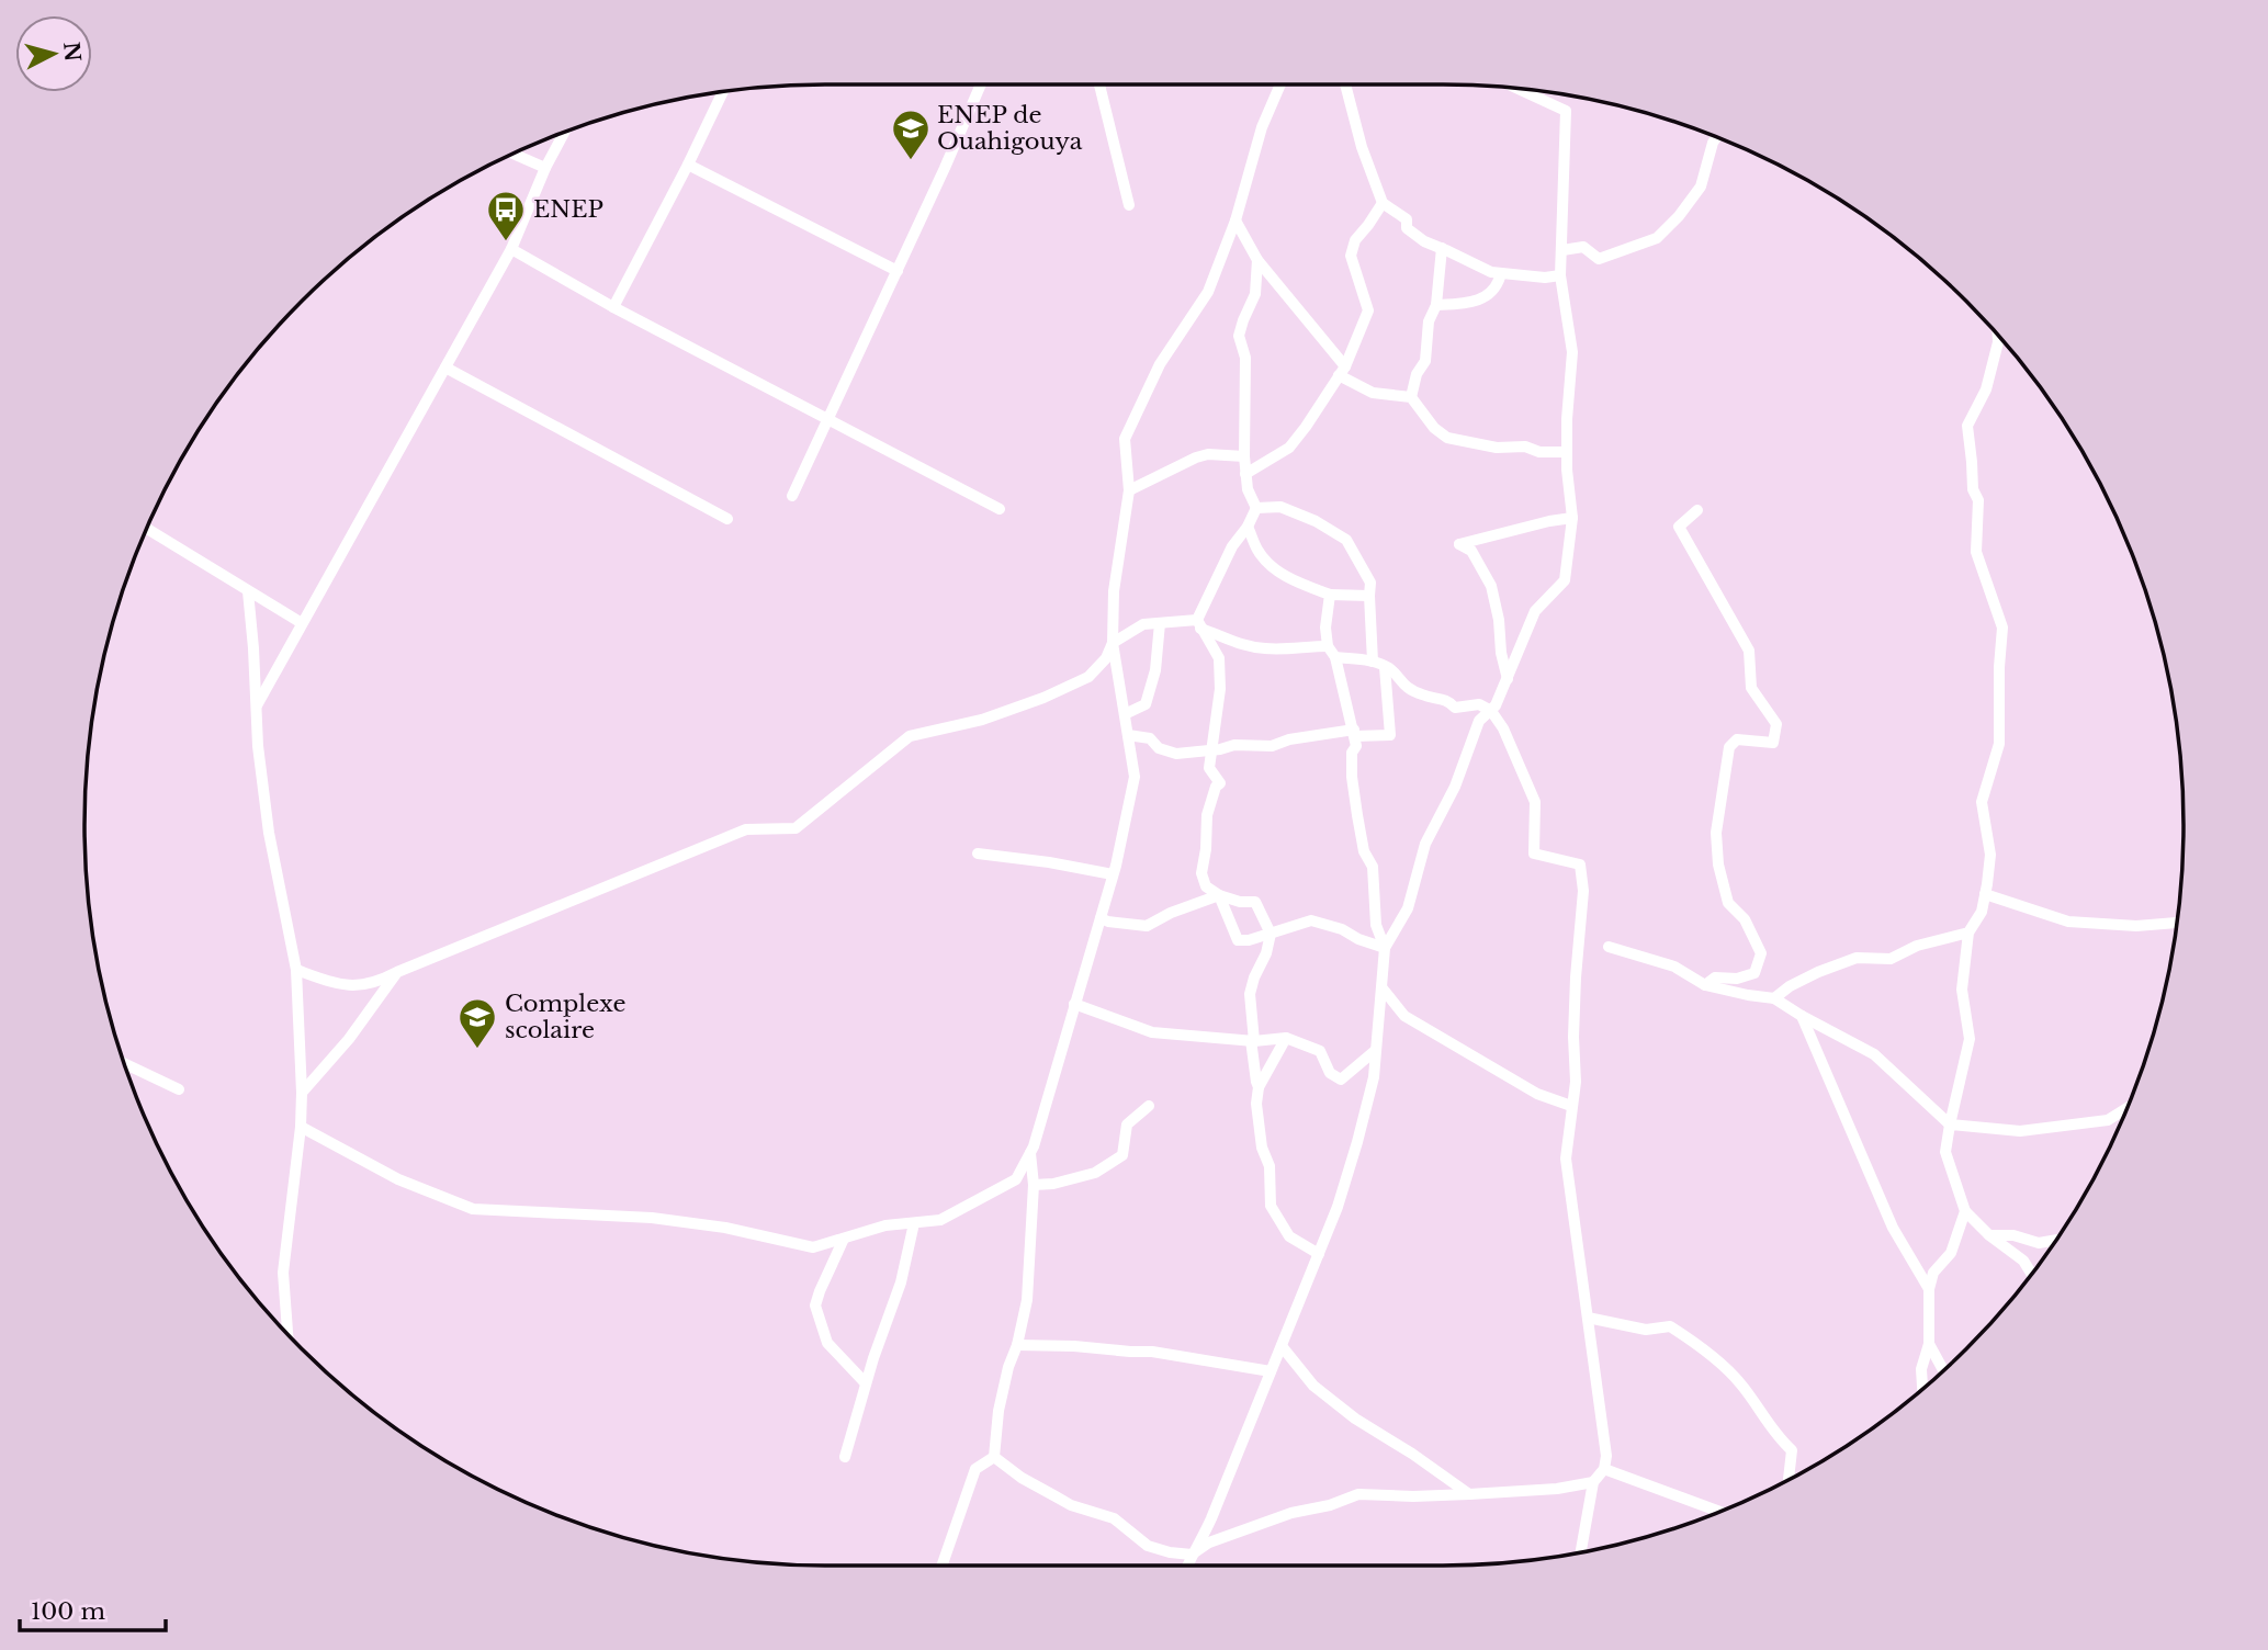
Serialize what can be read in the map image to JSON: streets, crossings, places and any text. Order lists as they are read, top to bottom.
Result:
{
  "places": {
    "school or university": ["ENEP de Ouahigouya", "Complexe scolaire"],
    "bus stop": ["ENEP"]
  },
  "scale_bar": "100 m",
  "north": "right"
}
